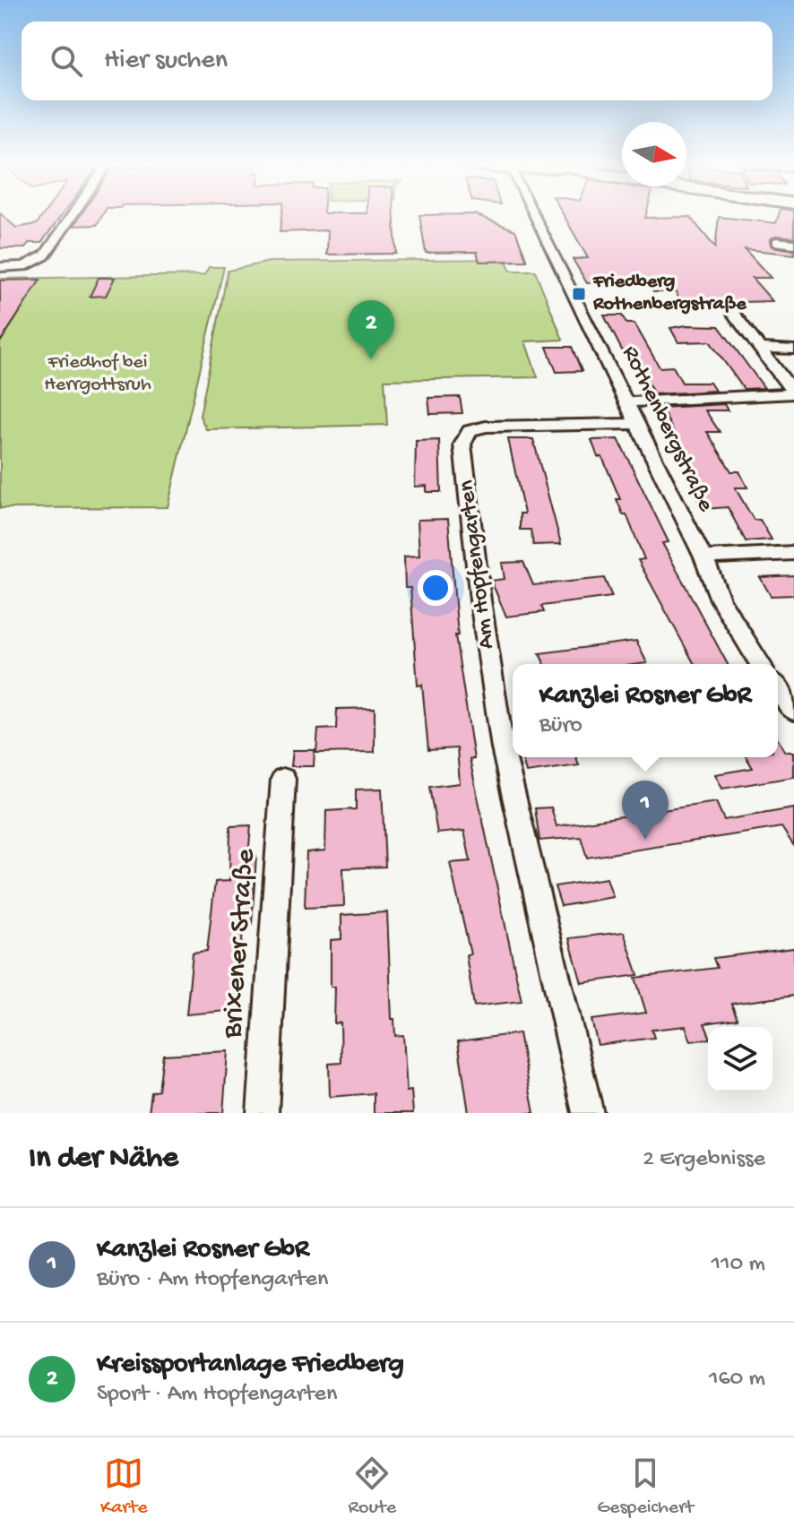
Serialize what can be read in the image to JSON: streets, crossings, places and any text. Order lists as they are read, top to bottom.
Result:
{
  "streets": {
    "street": ["Rothenbergstraße", "Am Hopfengarten", "Brixener Straße"]
  },
  "crossings": [
    ["Rothenbergstraße", "Am Hopfengarten"]
  ],
  "parks": ["Friedhof bei Herrgottsruh"],
  "places": {
    "transit": ["Friedberg Rothenbergstraße"]
  },
  "north": "right",
  "page": {
    "search": "Hier suchen",
    "pins": ["2", "1"],
    "popup": ["Kanzlei Rosner GbR", "Büro"],
    "heading": ["In der Nähe", "2 Ergebnisse"],
    "list": [
      {
        "mark": "1",
        "name": "Kanzlei Rosner GbR",
        "note": "Büro · Am Hopfengarten",
        "value": "110 m"
      },
      {
        "mark": "2",
        "name": "Kreissportanlage Friedberg",
        "note": "Sport · Am Hopfengarten",
        "value": "160 m"
      }
    ],
    "nav": ["Karte", "Route", "Gespeichert"]
  }
}
